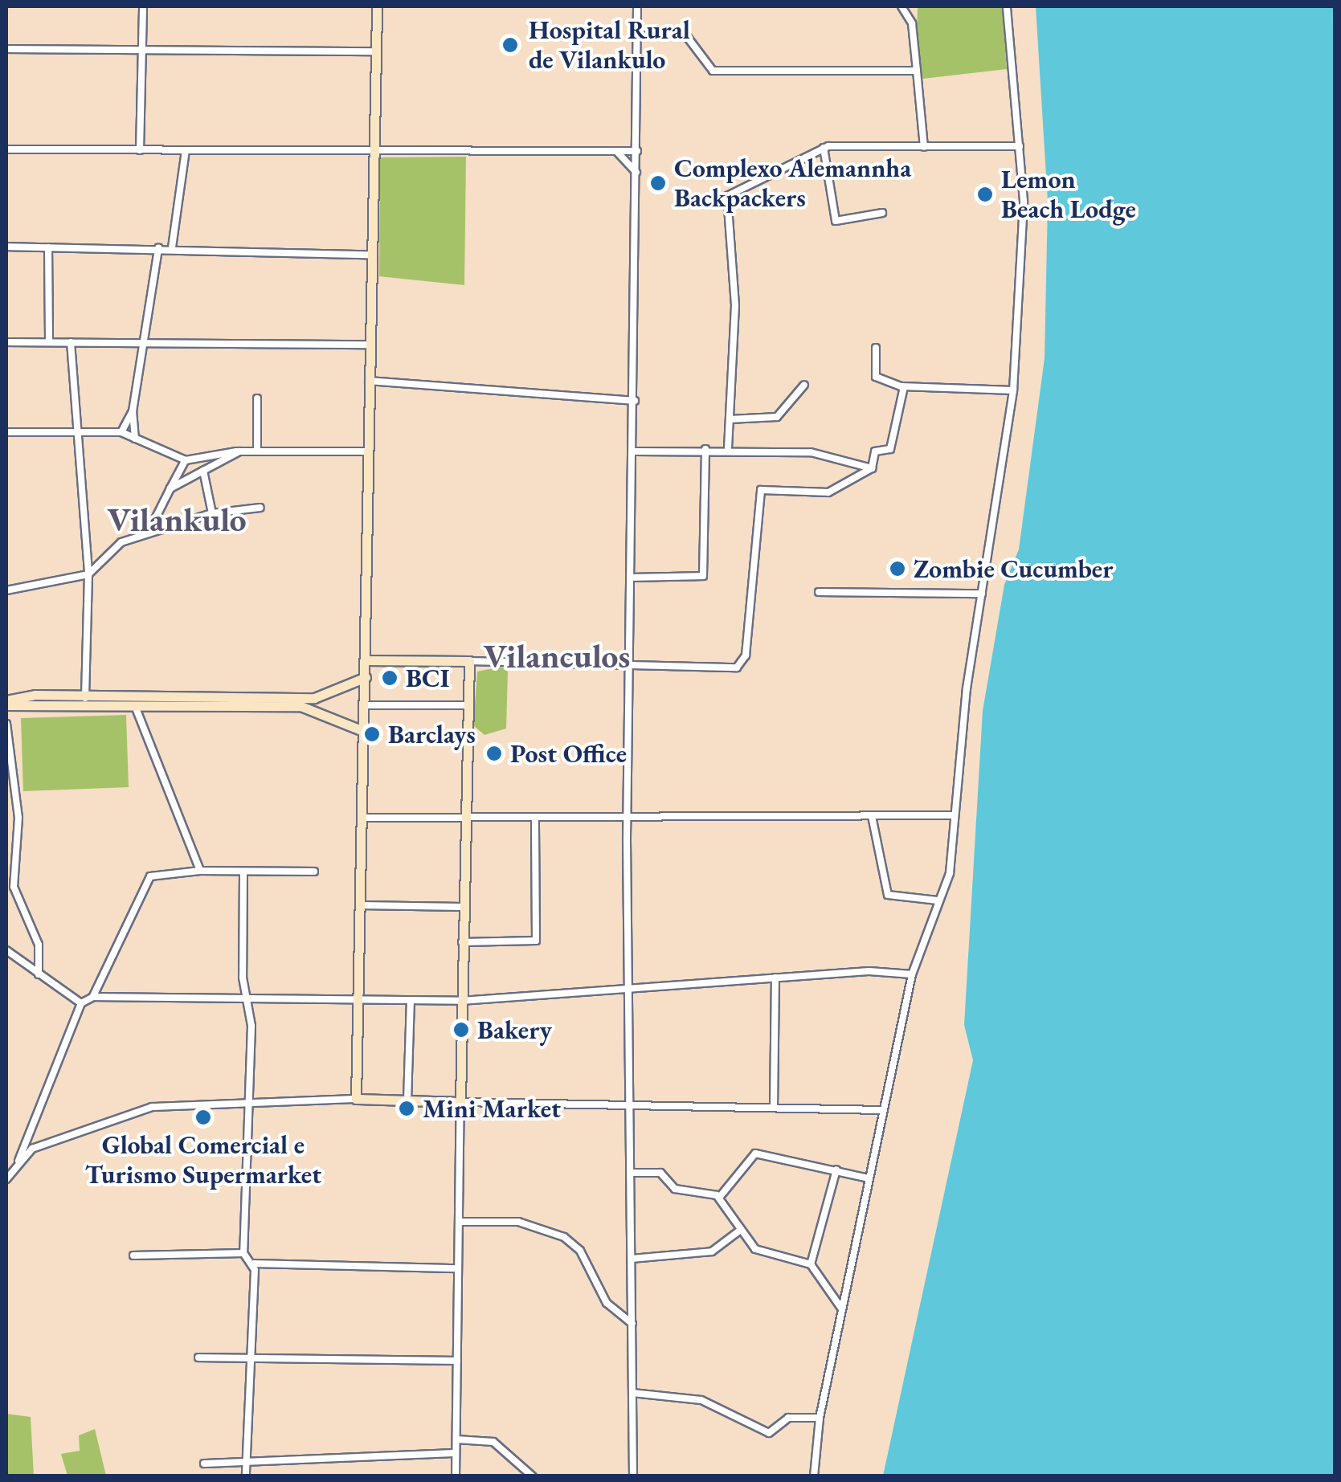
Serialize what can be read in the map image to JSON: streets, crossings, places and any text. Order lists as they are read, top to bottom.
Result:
{
  "districts": ["Vilankulo", "Vilanculos"],
  "places": [
    "Hospital Rural de Vilankulo",
    "Complexo Alemannha Backpackers",
    "Lemon Beach Lodge",
    "Zombie Cucumber",
    "BCI",
    "Barclays",
    "Post Office",
    "Bakery",
    "Mini Market",
    "Global Comercial e Turismo Supermarket"
  ]
}
